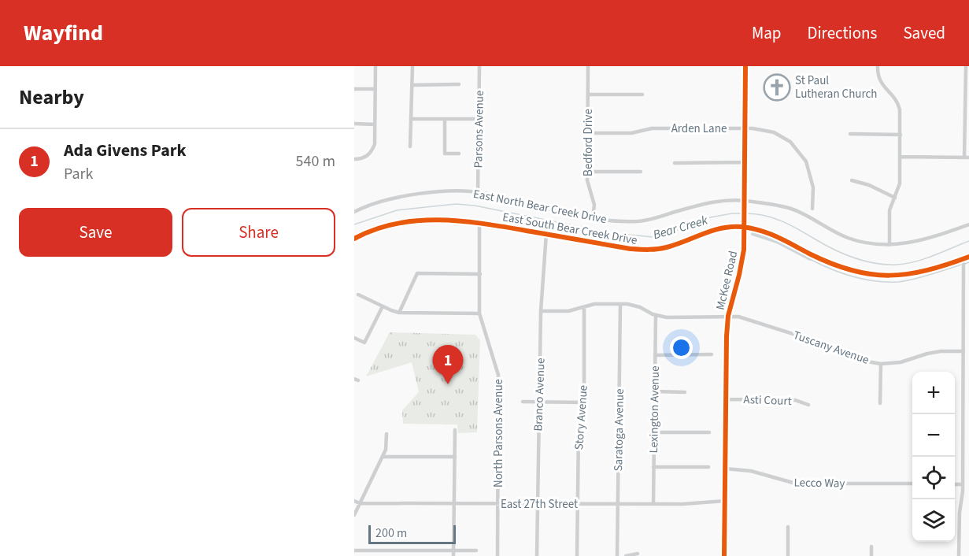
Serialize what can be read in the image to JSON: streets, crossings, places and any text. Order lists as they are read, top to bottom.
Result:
{
  "streets": {
    "street": [
      "Arden Lane",
      "Parsons Avenue",
      "Bedford Drive",
      "East North Bear Creek Drive",
      "East South Bear Creek Drive",
      "McKee Road",
      "Tuscany Avenue",
      "Branco Avenue",
      "Asti Court",
      "Lexington Avenue",
      "Story Avenue",
      "Saratoga Avenue",
      "North Parsons Avenue",
      "Lecco Way",
      "East 27th Street"
    ]
  },
  "crossings": [
    ["Arden Lane", "Bedford Drive"],
    ["Arden Lane", "McKee Road"],
    ["Parsons Avenue", "East North Bear Creek Drive"],
    ["Bedford Drive", "East North Bear Creek Drive"],
    ["East North Bear Creek Drive", "McKee Road"],
    ["East South Bear Creek Drive", "McKee Road"],
    ["East South Bear Creek Drive", "Branco Avenue"],
    ["McKee Road", "Tuscany Avenue"],
    ["McKee Road", "Asti Court"],
    ["McKee Road", "Lecco Way"],
    ["McKee Road", "East 27th Street"],
    ["Tuscany Avenue", "Lexington Avenue"],
    ["Branco Avenue", "East 27th Street"],
    ["Lexington Avenue", "East 27th Street"],
    ["Story Avenue", "East 27th Street"],
    ["Saratoga Avenue", "East 27th Street"],
    ["North Parsons Avenue", "East 27th Street"]
  ],
  "water": ["Bear Creek"],
  "places": {
    "church": ["St Paul Lutheran Church"]
  },
  "scale_bar": "200 m",
  "page": {
    "header": "Wayfind",
    "nav": ["Map", "Directions", "Saved"],
    "heading": "Nearby",
    "list": [
      {
        "mark": "1",
        "name": "Ada Givens Park",
        "note": "Park",
        "value": "540 m"
      }
    ],
    "buttons": ["Save", "Share"],
    "pins": "1",
    "map_buttons": ["+", "−"],
    "scale": "200 m"
  }
}
